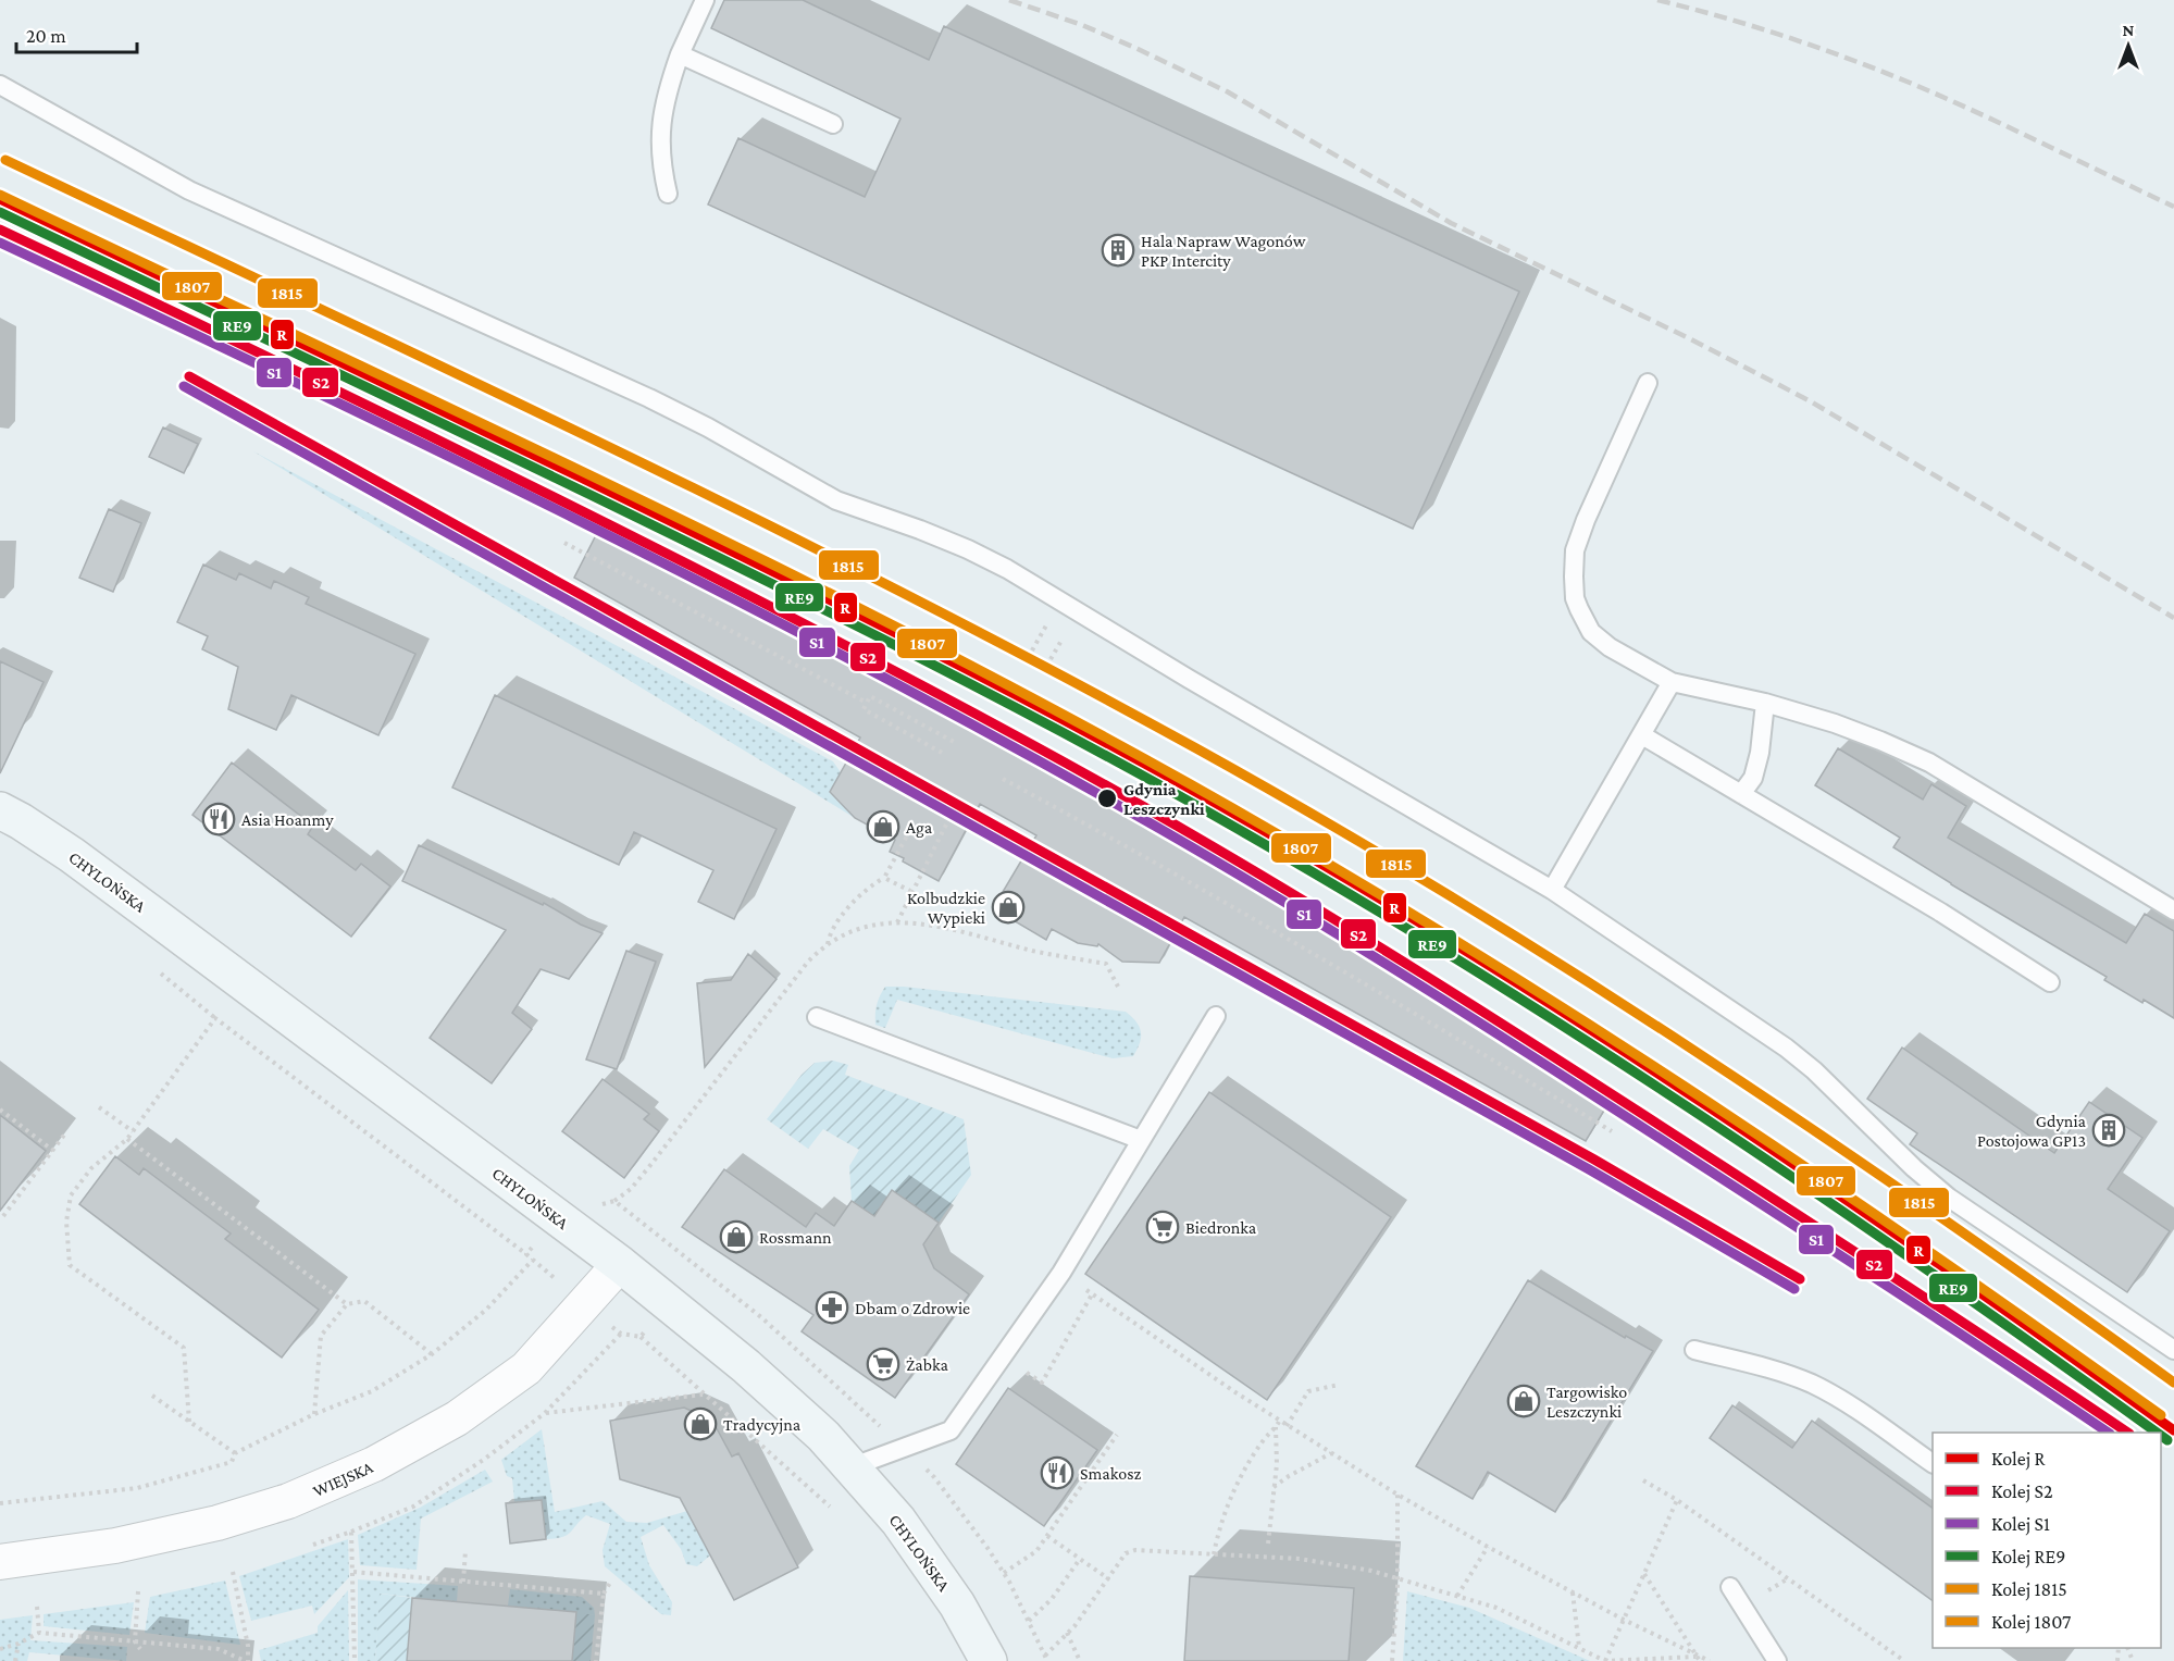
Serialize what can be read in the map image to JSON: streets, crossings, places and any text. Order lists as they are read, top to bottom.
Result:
{
  "streets": {
    "street": ["CHYLOŃSKA", "WIEJSKA"]
  },
  "crossings": [
    ["CHYLOŃSKA", "WIEJSKA"]
  ],
  "places": {
    "building": ["Hala Napraw Wagonów PKP Intercity", "Gdynia Postojowa GP13"],
    "other": ["Gdynia Leszczynki"],
    "restaurant": ["Asia Hoanmy", "Smakosz"],
    "shop": [
      "Aga",
      "Kolbudzkie Wypieki",
      "Rossmann",
      "Targowisko Leszczynki",
      "Tradycyjna"
    ],
    "supermarket": ["Biedronka", "Żabka"],
    "pharmacy": ["Dbam o Zdrowie"]
  },
  "lines": [
    "rail line 1815",
    "rail line 1807",
    "rail line R",
    "rail line RE9",
    "rail line S2",
    "rail line S1"
  ],
  "legend": [
    "Kolej R",
    "Kolej S2",
    "Kolej S1",
    "Kolej RE9",
    "Kolej 1815",
    "Kolej 1807"
  ],
  "scale_bar": "20 m",
  "north": "top"
}
